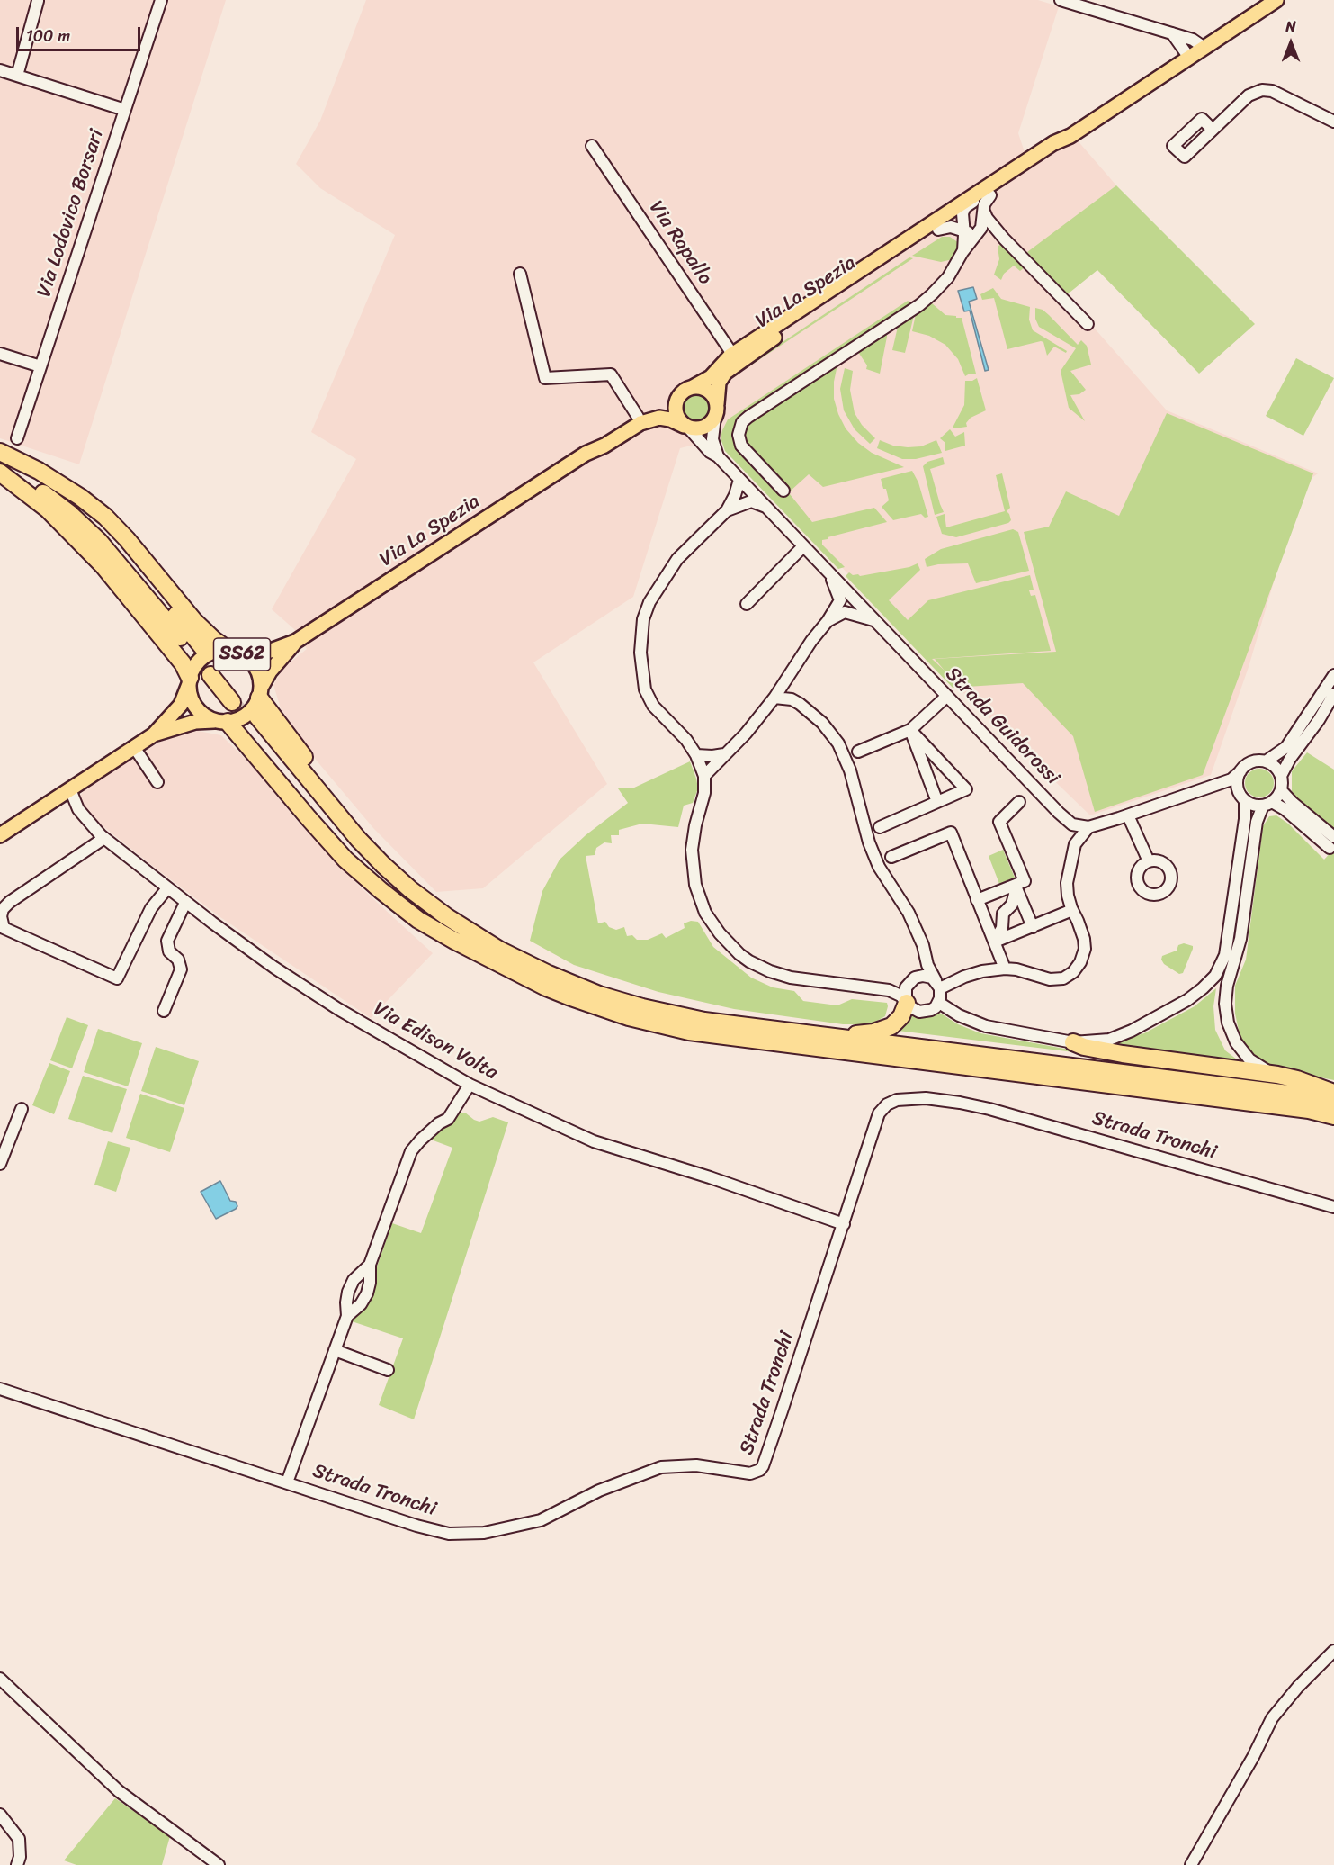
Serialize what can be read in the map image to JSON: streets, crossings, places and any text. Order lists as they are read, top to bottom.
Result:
{
  "streets": {
    "main road": ["Via La Spezia", "SS62"],
    "street": [
      "Via Lodovico Borsari",
      "Via Rapallo",
      "Strada Guidorossi",
      "Via Edison Volta",
      "Strada Tronchi"
    ]
  },
  "crossings": [
    ["Via Rapallo", "Via La Spezia"],
    ["Via La Spezia", "SS62"],
    ["Via La Spezia", "Strada Guidorossi"],
    ["Via La Spezia", "Via Edison Volta"],
    ["Via Edison Volta", "Strada Tronchi"]
  ],
  "scale_bar": "100 m",
  "north": "top"
}
